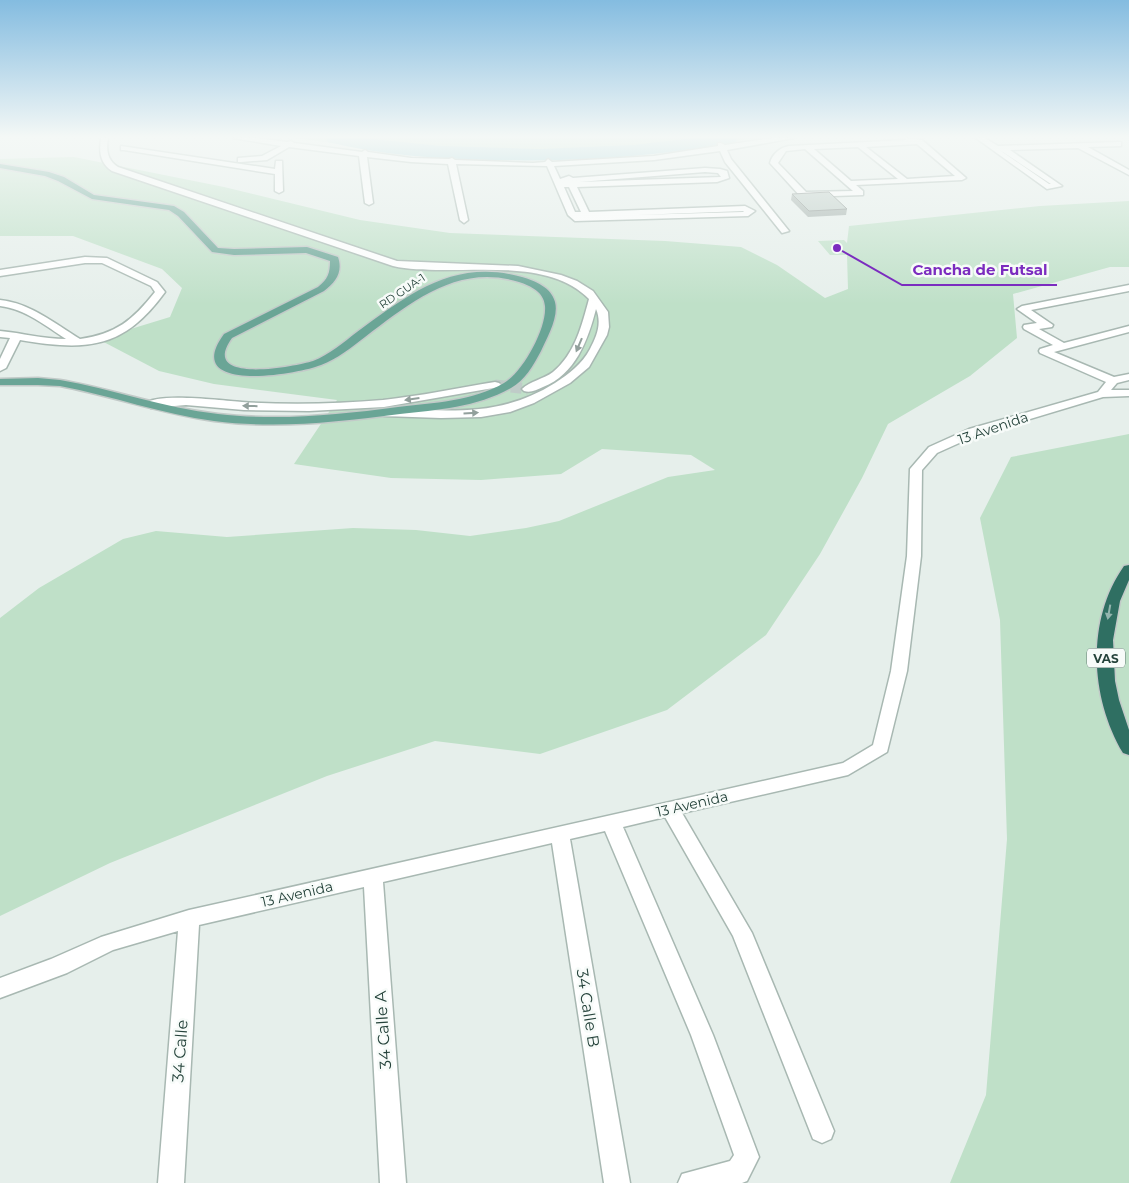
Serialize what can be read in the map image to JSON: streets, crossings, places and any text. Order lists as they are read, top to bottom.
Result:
{
  "streets": {
    "highway": ["VAS"],
    "main road": ["RD GUA-1"],
    "street": [
      "13 Avenida",
      "34 Calle B",
      "34 Calle A",
      "34 Calle"
    ]
  },
  "crossings": [
    ["13 Avenida", "34 Calle B"],
    ["13 Avenida", "34 Calle A"],
    ["13 Avenida", "34 Calle"]
  ],
  "places": ["Cancha de Futsal"]
}
